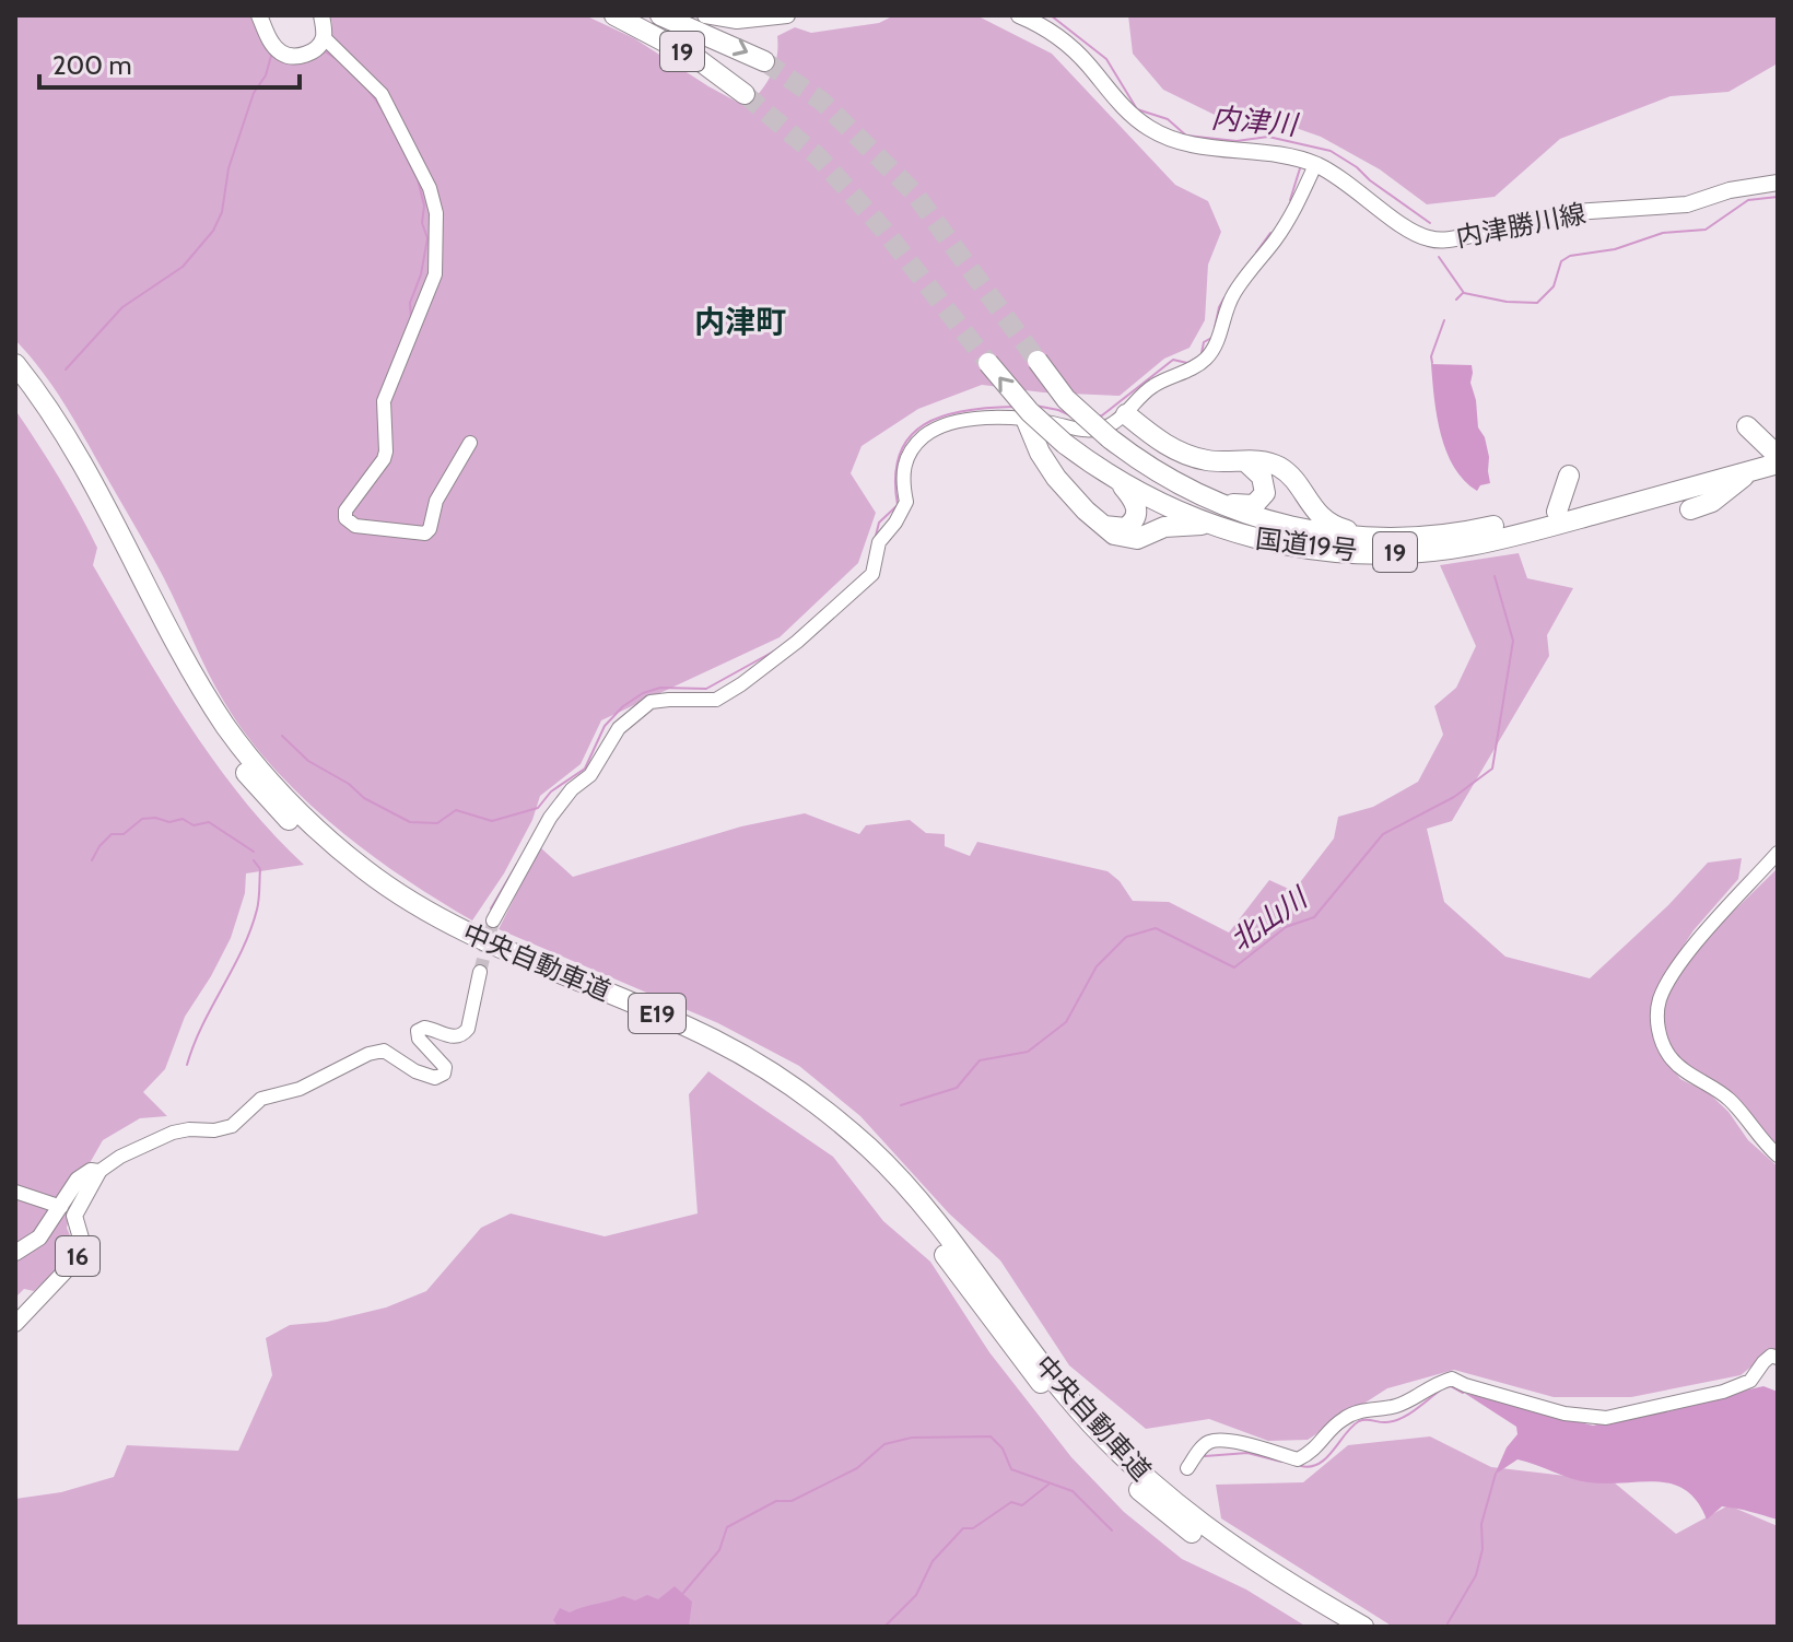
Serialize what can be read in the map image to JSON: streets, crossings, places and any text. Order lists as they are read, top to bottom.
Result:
{
  "streets": {
    "highway": [
      "19",
      "国道19号",
      "中央自動車道",
      "E19"
    ],
    "main road": ["内津勝川線", "16"]
  },
  "districts": ["内津町"],
  "water": ["内津川", "北山川"],
  "scale_bar": "200 m"
}
